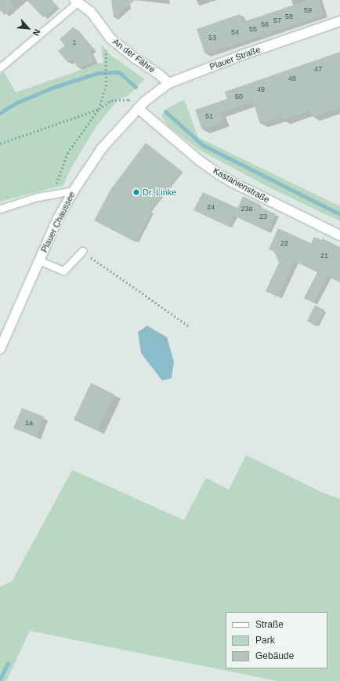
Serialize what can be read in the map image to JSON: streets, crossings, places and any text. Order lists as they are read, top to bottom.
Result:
{
  "streets": {
    "main road": [
      "An der Fähre",
      "Plauer Straße",
      "Kastanienstraße",
      "Plauer Chaussee"
    ]
  },
  "crossings": [
    ["An der Fähre", "Plauer Straße"],
    ["Plauer Straße", "Kastanienstraße"],
    ["Plauer Straße", "Plauer Chaussee"],
    ["Kastanienstraße", "Plauer Chaussee"]
  ],
  "places": ["Dr. Linke"],
  "house_numbers": [
    "59",
    "58",
    "57",
    "56",
    "55",
    "54",
    "53",
    "1",
    "47",
    "48",
    "49",
    "50",
    "51",
    "24",
    "23a",
    "23",
    "22",
    "21",
    "1a"
  ],
  "legend": ["Straße", "Park", "Gebäude"],
  "north": "bottom right"
}
